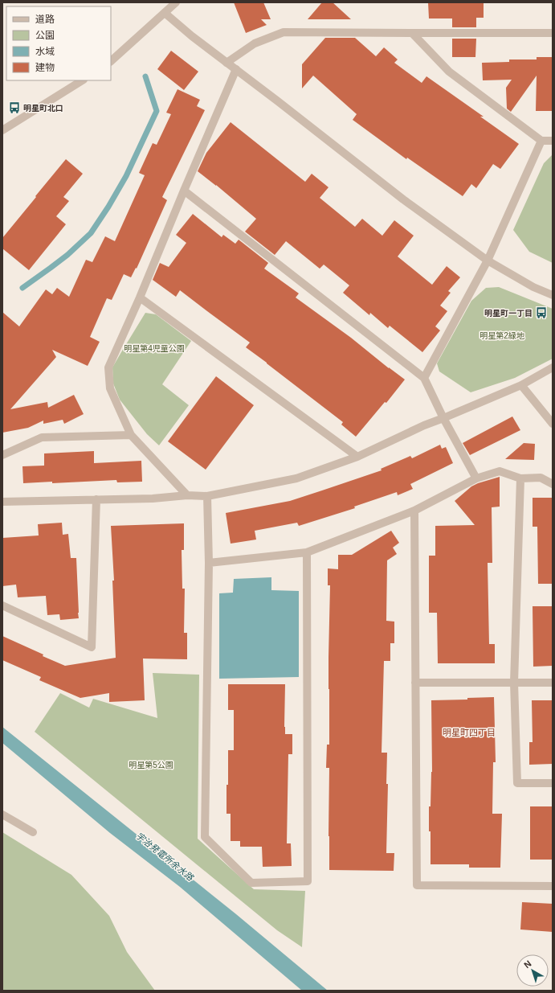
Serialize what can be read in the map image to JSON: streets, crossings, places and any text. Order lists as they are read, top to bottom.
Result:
{
  "districts": ["明星町四丁目"],
  "water": ["宇治発電所余水路"],
  "parks": ["明星第2緑地", "明星第4児童公園", "明星第5公園"],
  "places": {
    "bus stop": ["明星町北口", "明星町一丁目"]
  },
  "legend": [
    "道路",
    "公園",
    "水域",
    "建物"
  ],
  "north": "top left"
}
